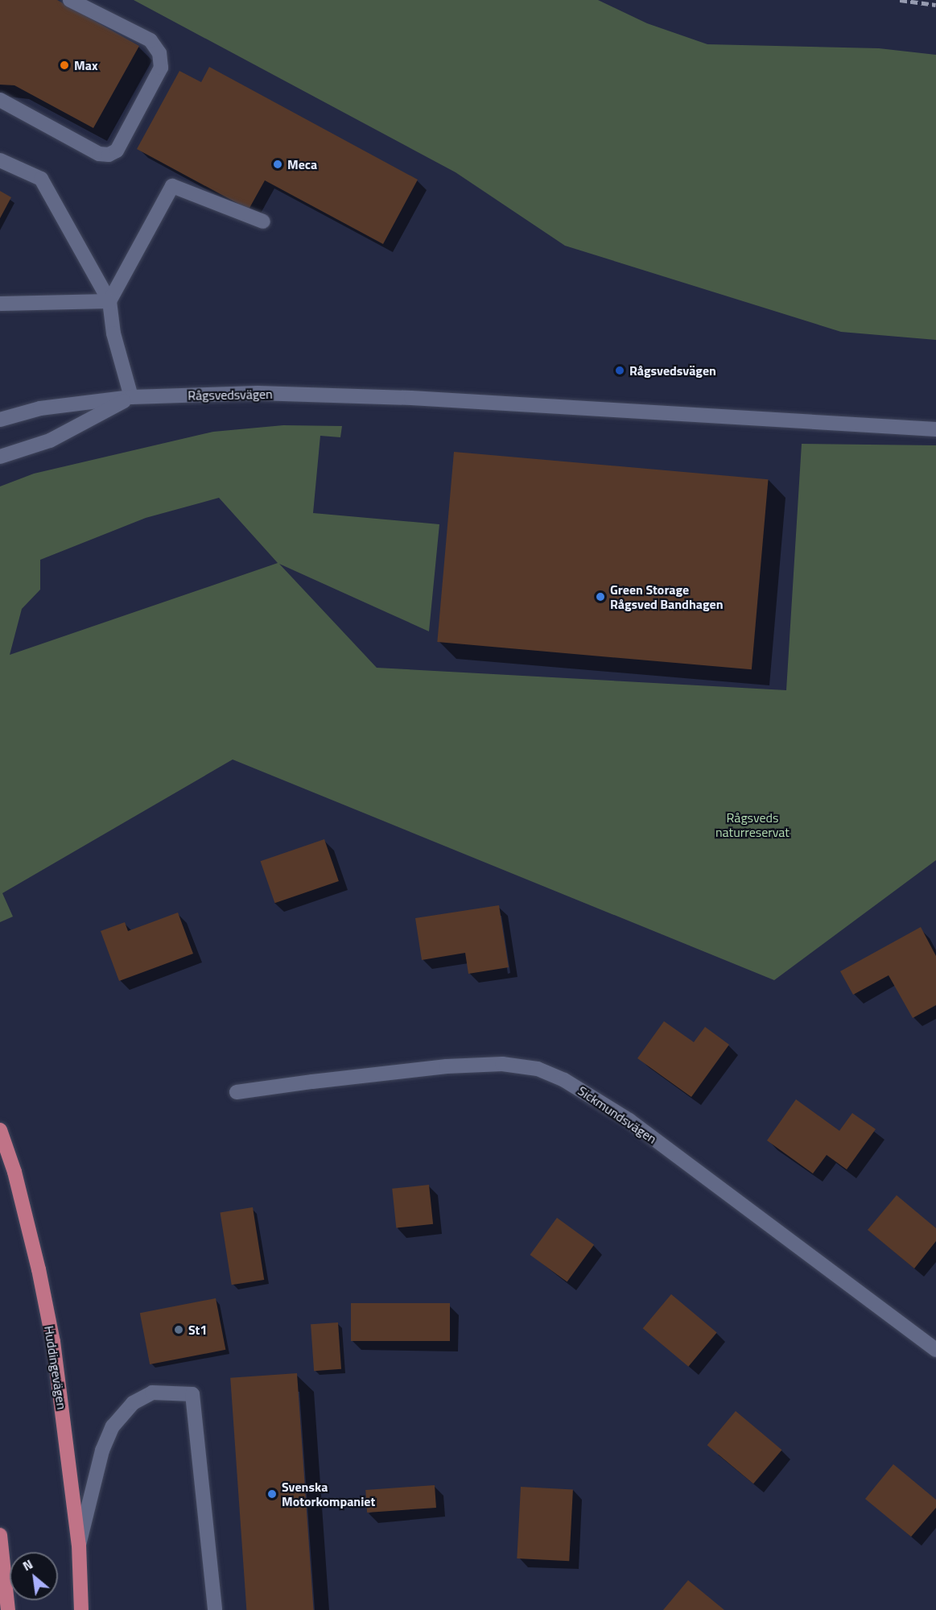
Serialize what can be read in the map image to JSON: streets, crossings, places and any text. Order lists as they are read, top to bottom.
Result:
{
  "streets": {
    "main road": ["Huddingevägen"],
    "street": ["Rågsvedsvägen", "Sickmundsvägen"]
  },
  "parks": ["Rågsveds naturreservat"],
  "places": [
    "Max",
    "Meca",
    "Rågsvedsvägen",
    "Green Storage Rågsved Bandhagen",
    "St1",
    "Svenska Motorkompaniet"
  ],
  "north": "top left"
}
